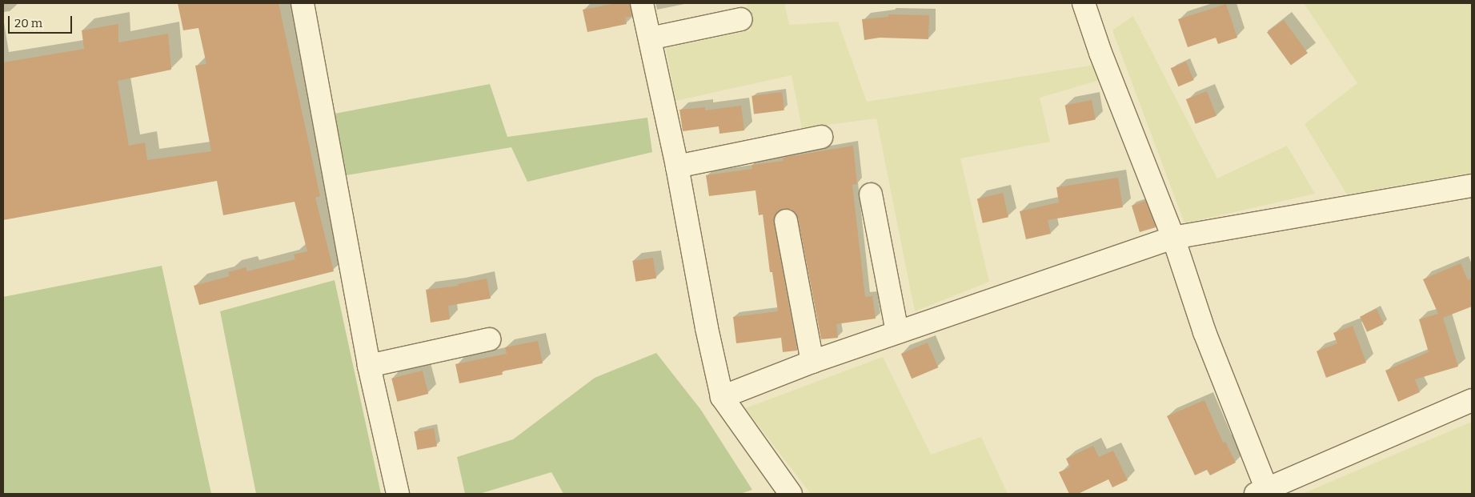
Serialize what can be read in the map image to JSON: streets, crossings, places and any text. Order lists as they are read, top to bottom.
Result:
{
  "scale_bar": "20 m"
}
